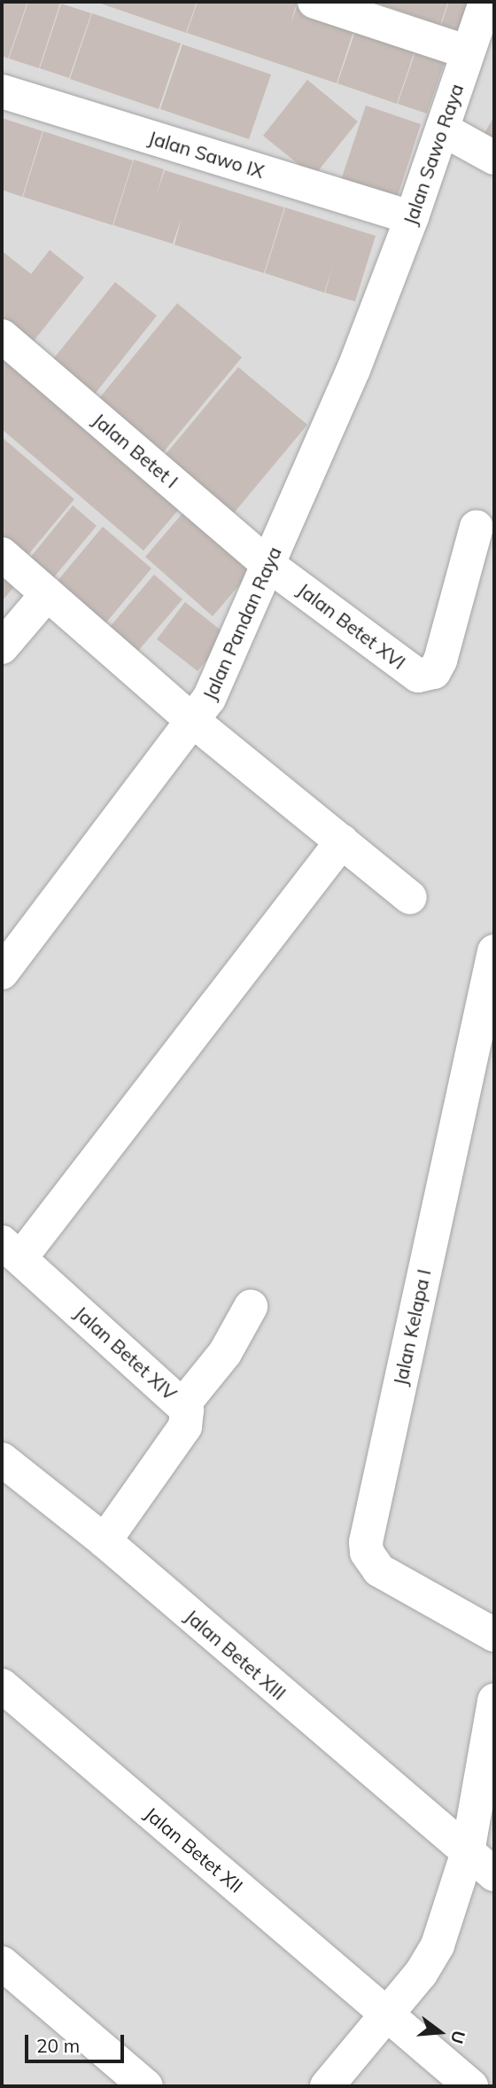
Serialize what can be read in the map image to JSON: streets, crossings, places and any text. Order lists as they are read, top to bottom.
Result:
{
  "streets": {
    "street": [
      "Jalan Sawo IX",
      "Jalan Sawo Raya",
      "Jalan Betet I",
      "Jalan Pandan Raya",
      "Jalan Betet XVI",
      "Jalan Kelapa I",
      "Jalan Betet XIV",
      "Jalan Betet XIII",
      "Jalan Betet XII"
    ]
  },
  "crossings": [
    ["Jalan Sawo IX", "Jalan Sawo Raya"],
    ["Jalan Sawo Raya", "Jalan Pandan Raya"],
    ["Jalan Betet I", "Jalan Pandan Raya"],
    ["Jalan Betet I", "Jalan Betet XVI"],
    ["Jalan Pandan Raya", "Jalan Betet XVI"],
    ["Jalan Betet XIV", "Jalan Betet XIII"]
  ],
  "scale_bar": "20 m",
  "north": "right"
}
